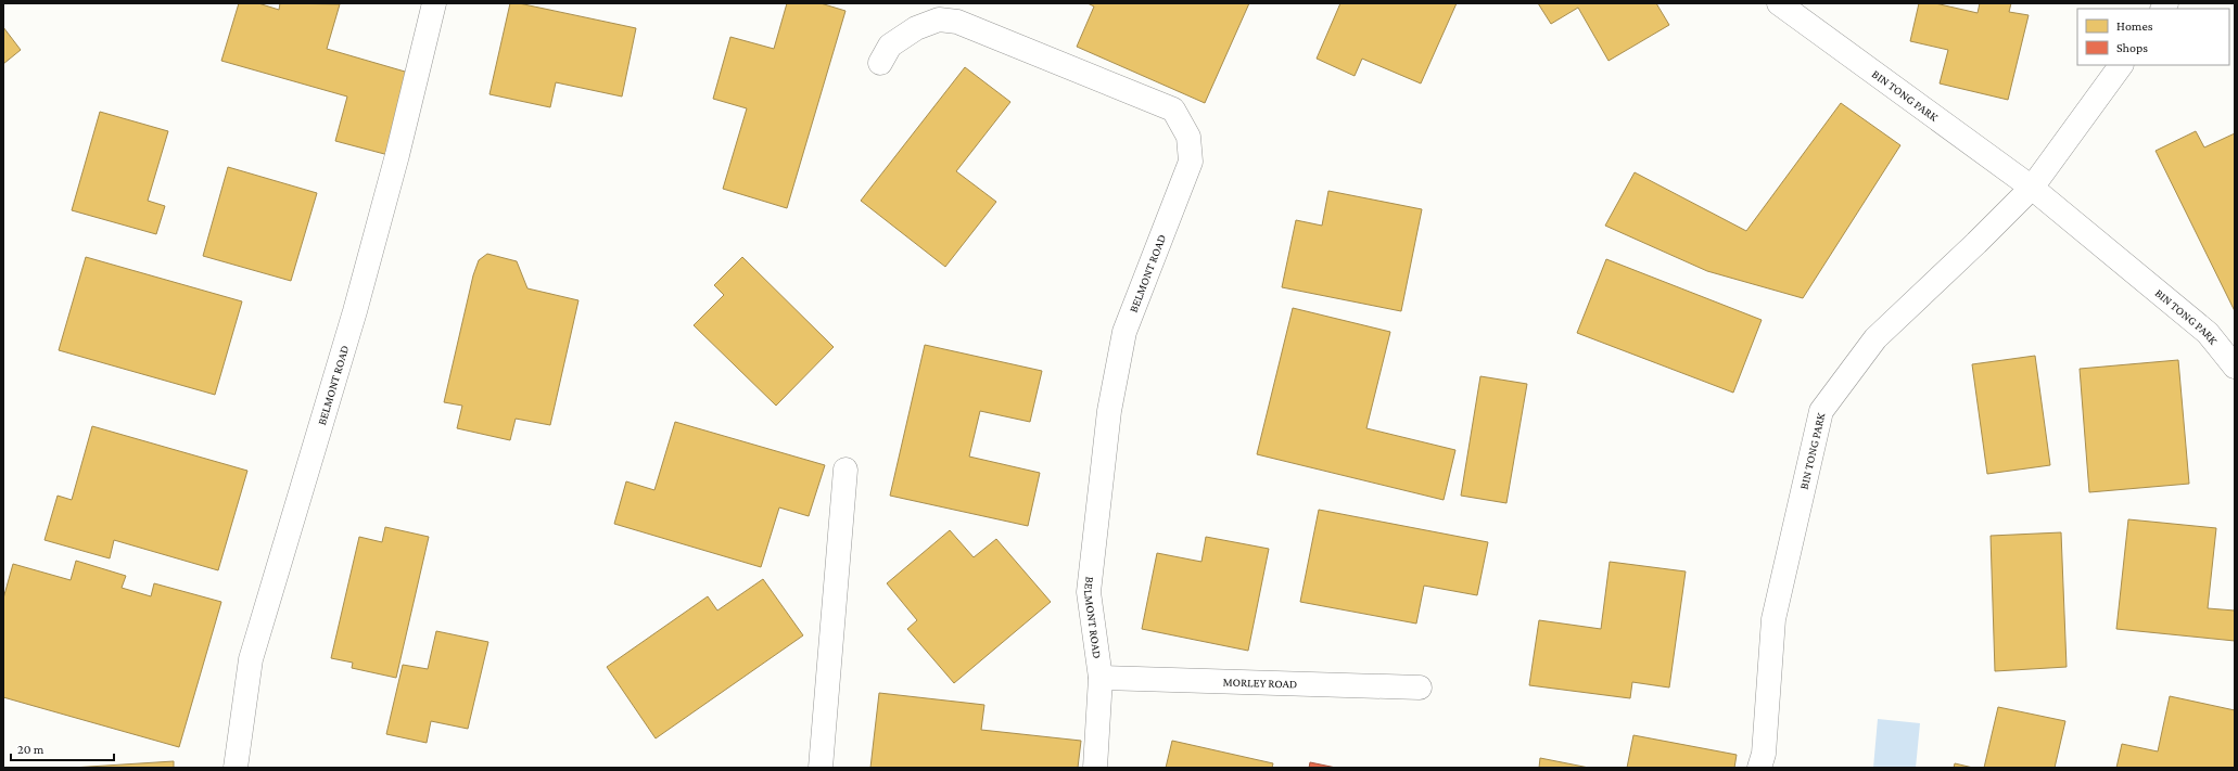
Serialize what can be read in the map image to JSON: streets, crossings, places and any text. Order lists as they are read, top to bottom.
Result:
{
  "streets": {
    "street": ["BIN TONG PARK", "BELMONT ROAD", "MORLEY ROAD"]
  },
  "crossings": [
    ["BELMONT ROAD", "MORLEY ROAD"]
  ],
  "legend": ["Homes", "Shops"],
  "scale_bar": "20 m"
}
